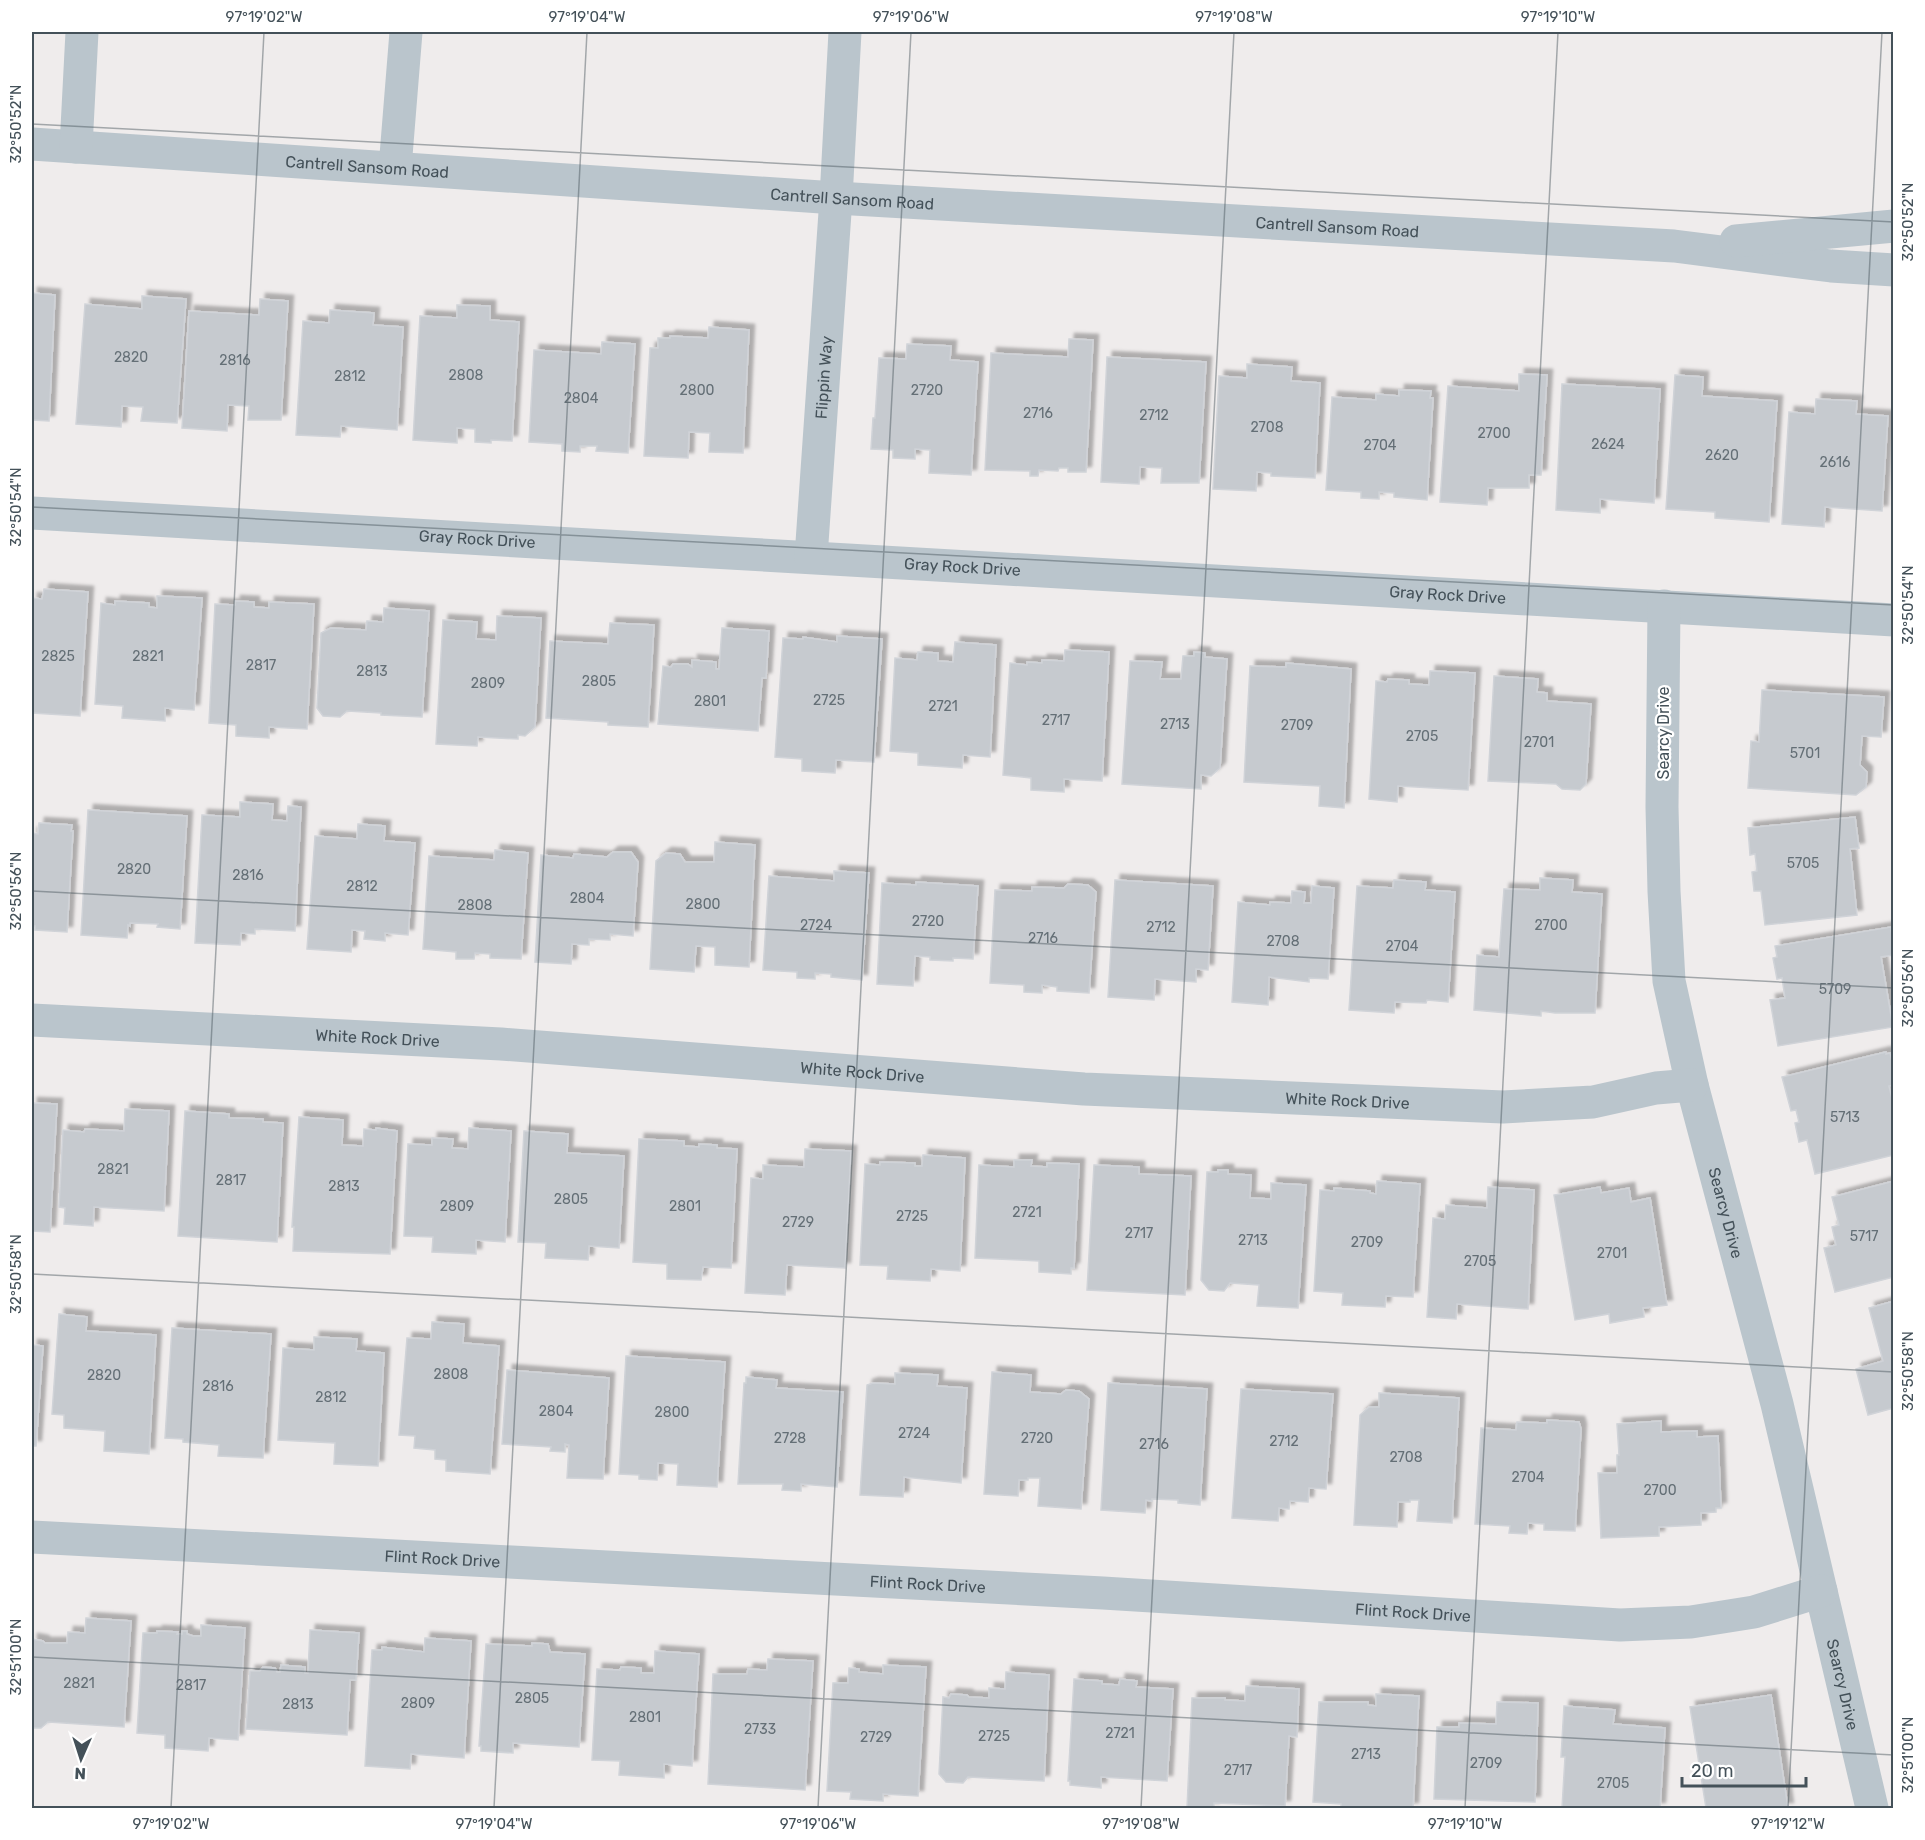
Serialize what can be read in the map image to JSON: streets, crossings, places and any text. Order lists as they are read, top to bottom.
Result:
{
  "streets": {
    "street": [
      "Cantrell Sansom Road",
      "Flippin Way",
      "Gray Rock Drive",
      "Searcy Drive",
      "White Rock Drive",
      "Flint Rock Drive"
    ]
  },
  "crossings": [
    ["Cantrell Sansom Road", "Flippin Way"],
    ["Flippin Way", "Gray Rock Drive"],
    ["Gray Rock Drive", "Searcy Drive"],
    ["Searcy Drive", "White Rock Drive"],
    ["Searcy Drive", "Flint Rock Drive"]
  ],
  "house_numbers": [
    "2820",
    "2816",
    "2808",
    "2812",
    "2800",
    "2720",
    "2804",
    "2716",
    "2712",
    "2708",
    "2700",
    "2624",
    "2704",
    "2620",
    "2616",
    "2825",
    "2821",
    "2817",
    "2813",
    "2805",
    "2809",
    "2725",
    "2801",
    "2721",
    "2717",
    "2713",
    "2709",
    "2705",
    "2701",
    "5701",
    "5705",
    "2820",
    "2816",
    "2812",
    "2804",
    "2800",
    "2808",
    "2720",
    "2724",
    "2700",
    "2712",
    "2716",
    "2708",
    "2704",
    "5709",
    "5713",
    "2821",
    "2817",
    "2813",
    "2805",
    "2809",
    "2801",
    "2721",
    "2725",
    "2729",
    "2717",
    "5717",
    "2713",
    "2709",
    "2701",
    "2705",
    "2808",
    "2820",
    "2816",
    "2812",
    "2804",
    "2800",
    "2724",
    "2728",
    "2720",
    "2712",
    "2716",
    "2708",
    "2704",
    "2700",
    "2821",
    "2817",
    "2805",
    "2809",
    "2813",
    "2801",
    "2733",
    "2721",
    "2725",
    "2729",
    "2713",
    "2709",
    "2717",
    "2705"
  ],
  "scale_bar": "20 m",
  "north": "bottom",
  "coordinates": [
    "97°19'02\"W",
    "97°19'04\"W",
    "97°19'06\"W",
    "97°19'08\"W",
    "97°19'10\"W",
    "32°50'52\"N",
    "32°50'54\"N",
    "32°50'56\"N",
    "32°50'58\"N",
    "32°51'00\"N",
    "97°19'12\"W"
  ]
}
